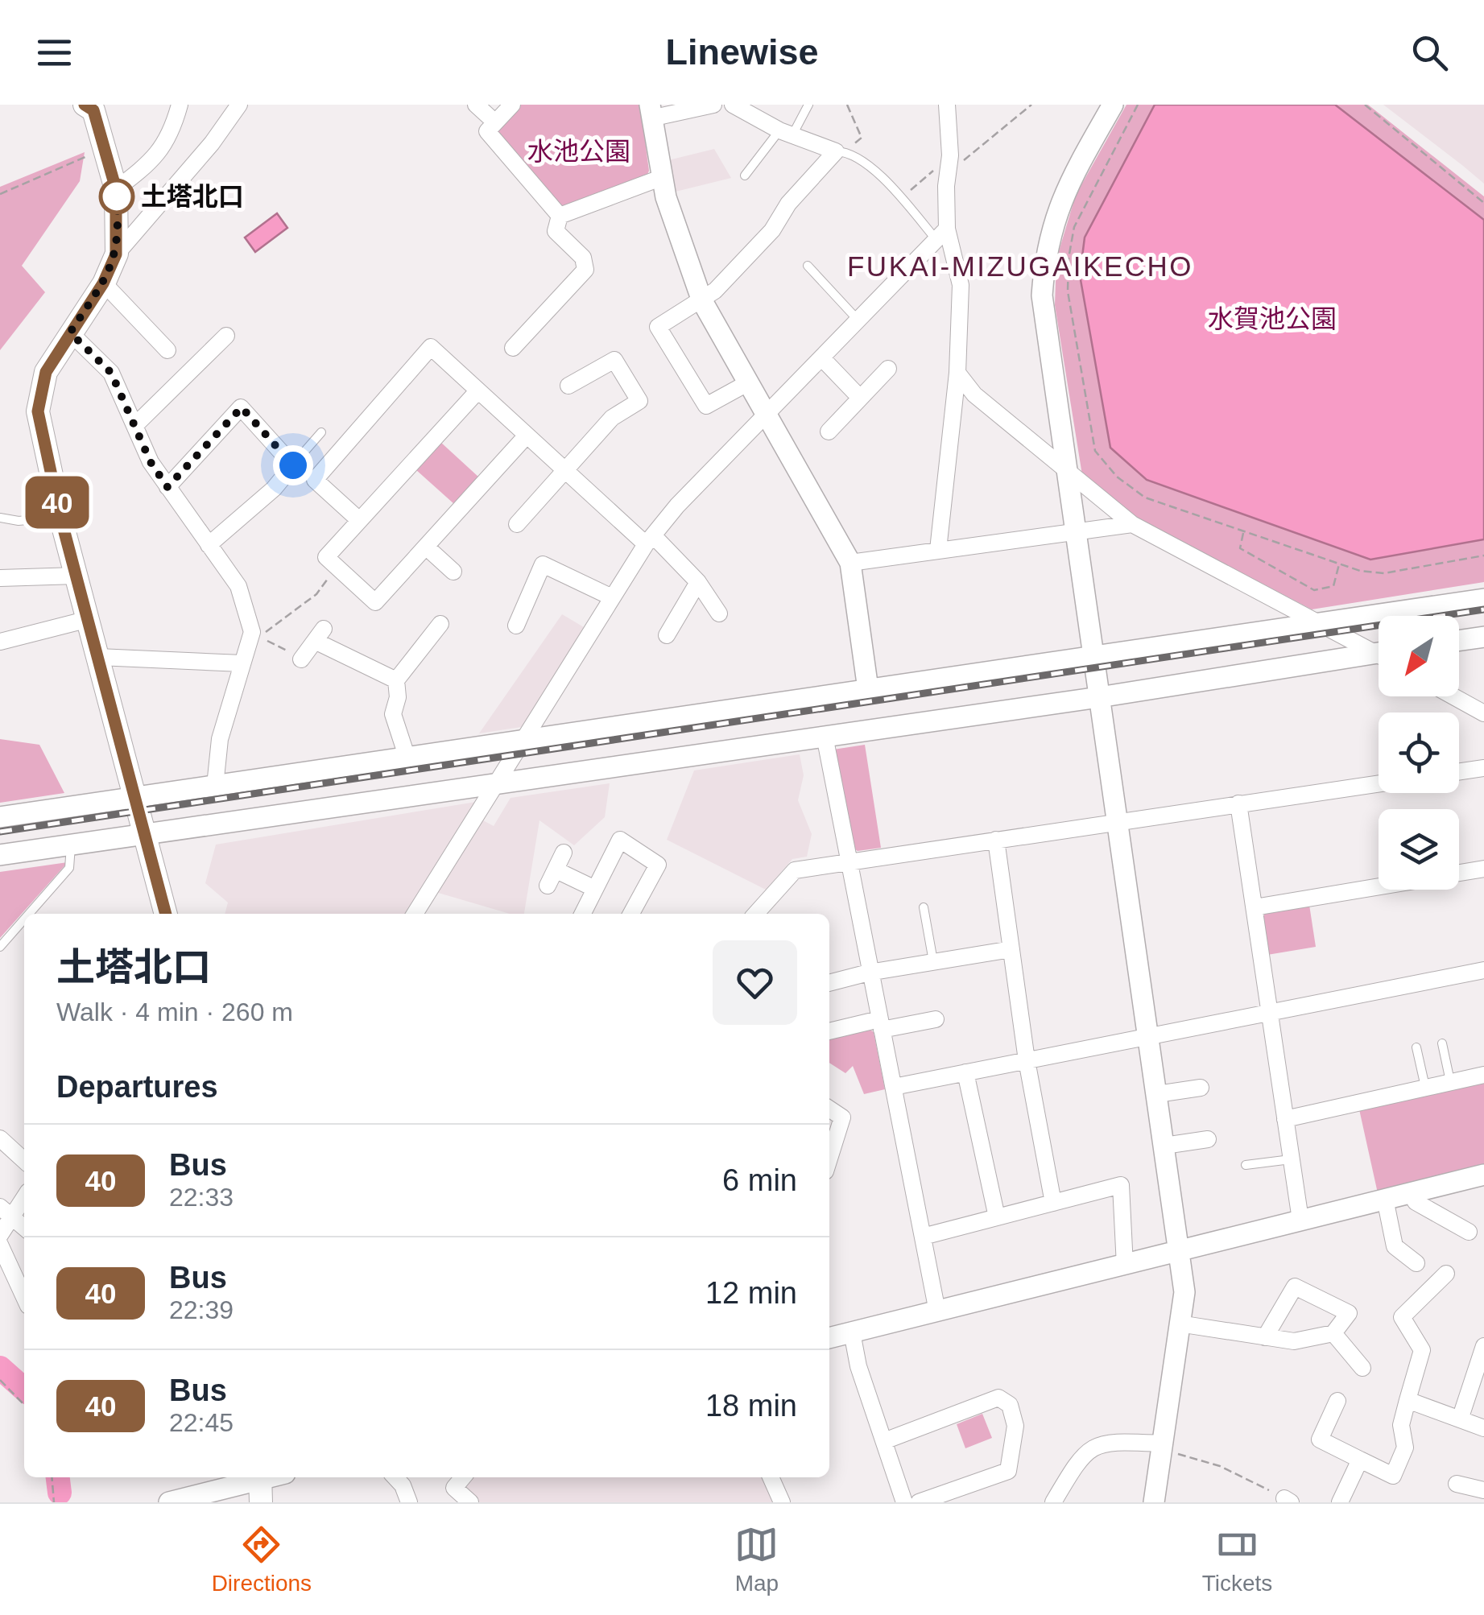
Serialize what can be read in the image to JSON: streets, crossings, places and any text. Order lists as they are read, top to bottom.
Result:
{
  "districts": ["FUKAI-MIZUGAIKECHO"],
  "parks": ["水池公園", "水賀池公園"],
  "places": ["土塔北口"],
  "lines": ["bus line 40"],
  "north": "bottom left",
  "page": {
    "header": "Linewise",
    "on_map": "40",
    "heading": [
      ["土塔北口", "Walk · 4 min · 260 m"],
      "Departures"
    ],
    "list": [
      {
        "mark": "40",
        "name": "Bus",
        "note": "22:33",
        "value": "6 min"
      },
      {
        "mark": "40",
        "name": "Bus",
        "note": "22:39",
        "value": "12 min"
      },
      {
        "mark": "40",
        "name": "Bus",
        "note": "22:45",
        "value": "18 min"
      }
    ],
    "tabs": ["Directions", "Map", "Tickets"]
  }
}
